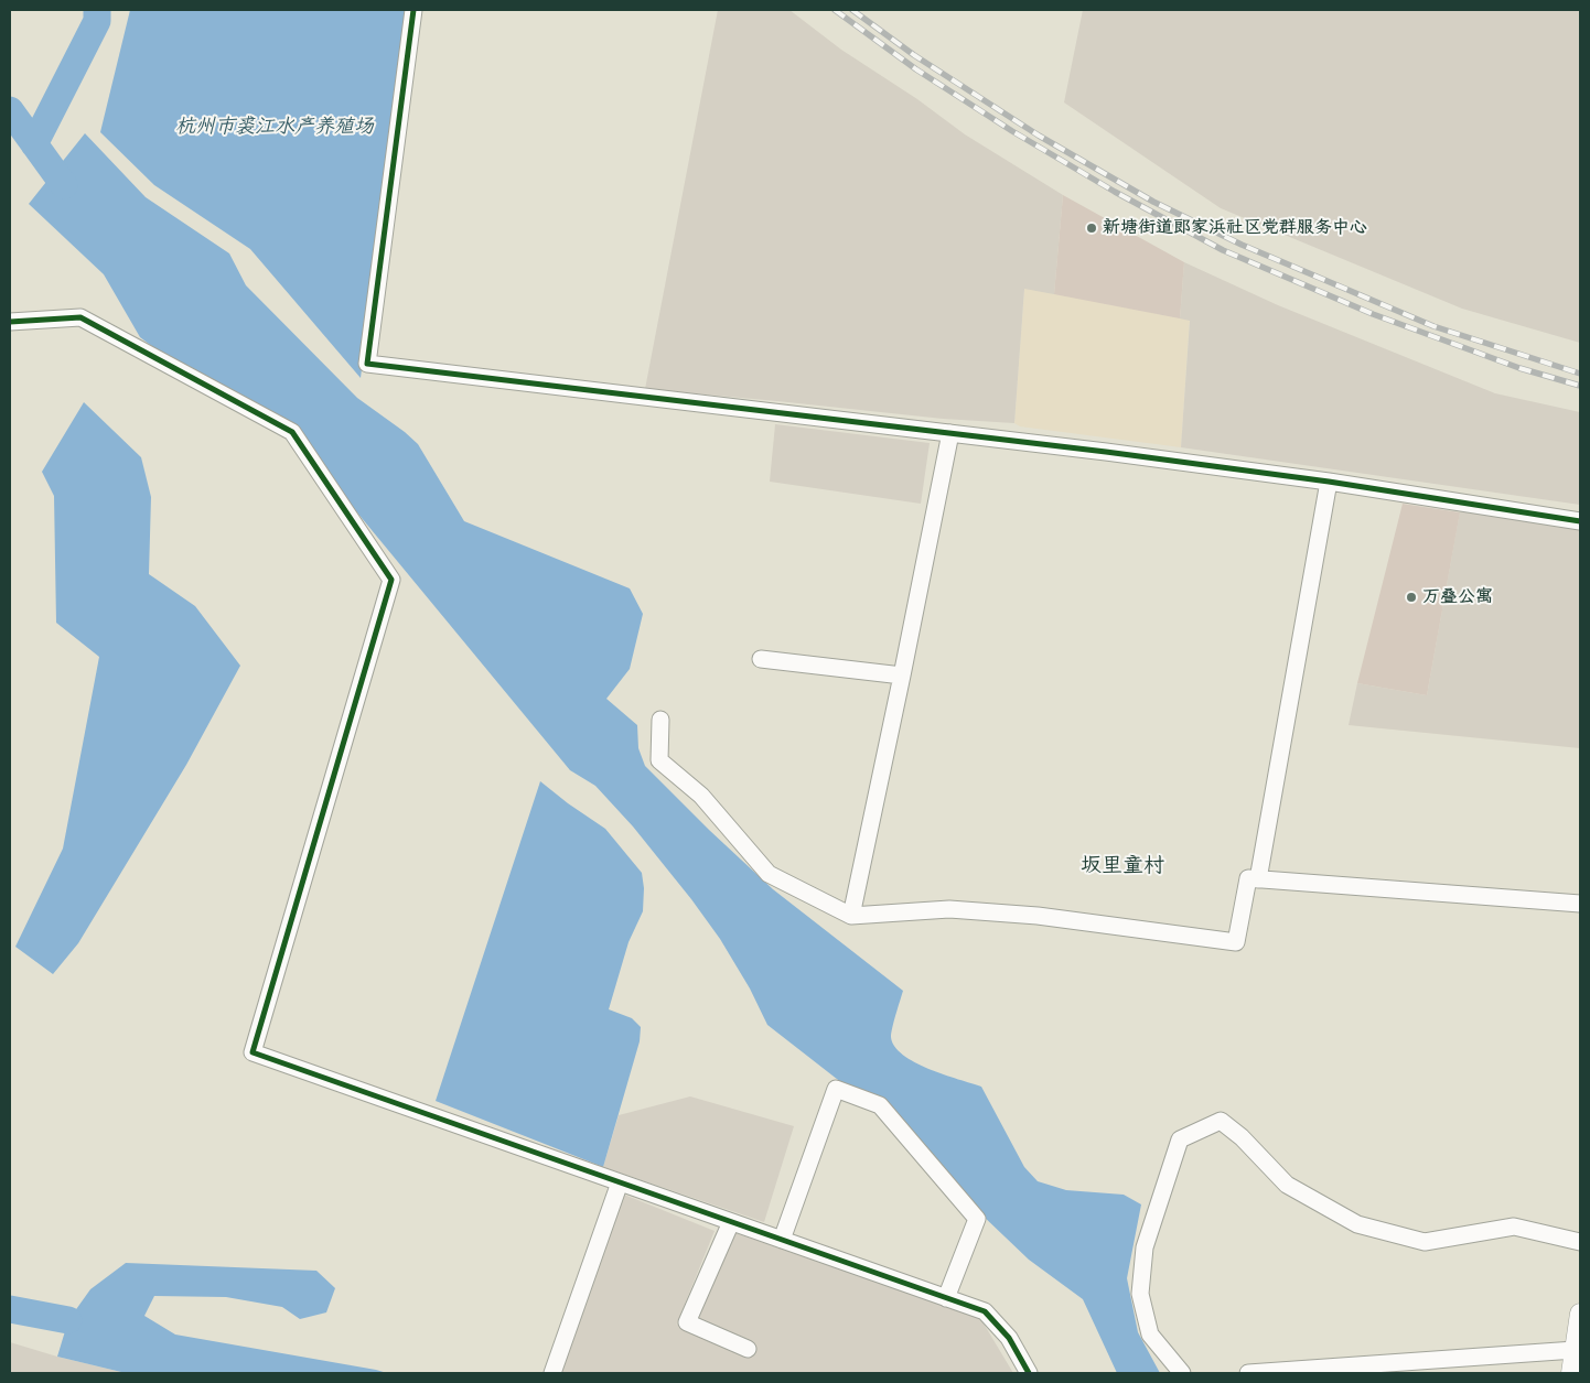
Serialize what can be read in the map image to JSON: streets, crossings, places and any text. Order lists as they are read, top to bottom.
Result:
{
  "districts": ["坂里童村"],
  "water": ["杭州市裘江水产养殖场"],
  "places": ["新塘街道郎家浜社区党群服务中心", "万叠公寓"]
}
